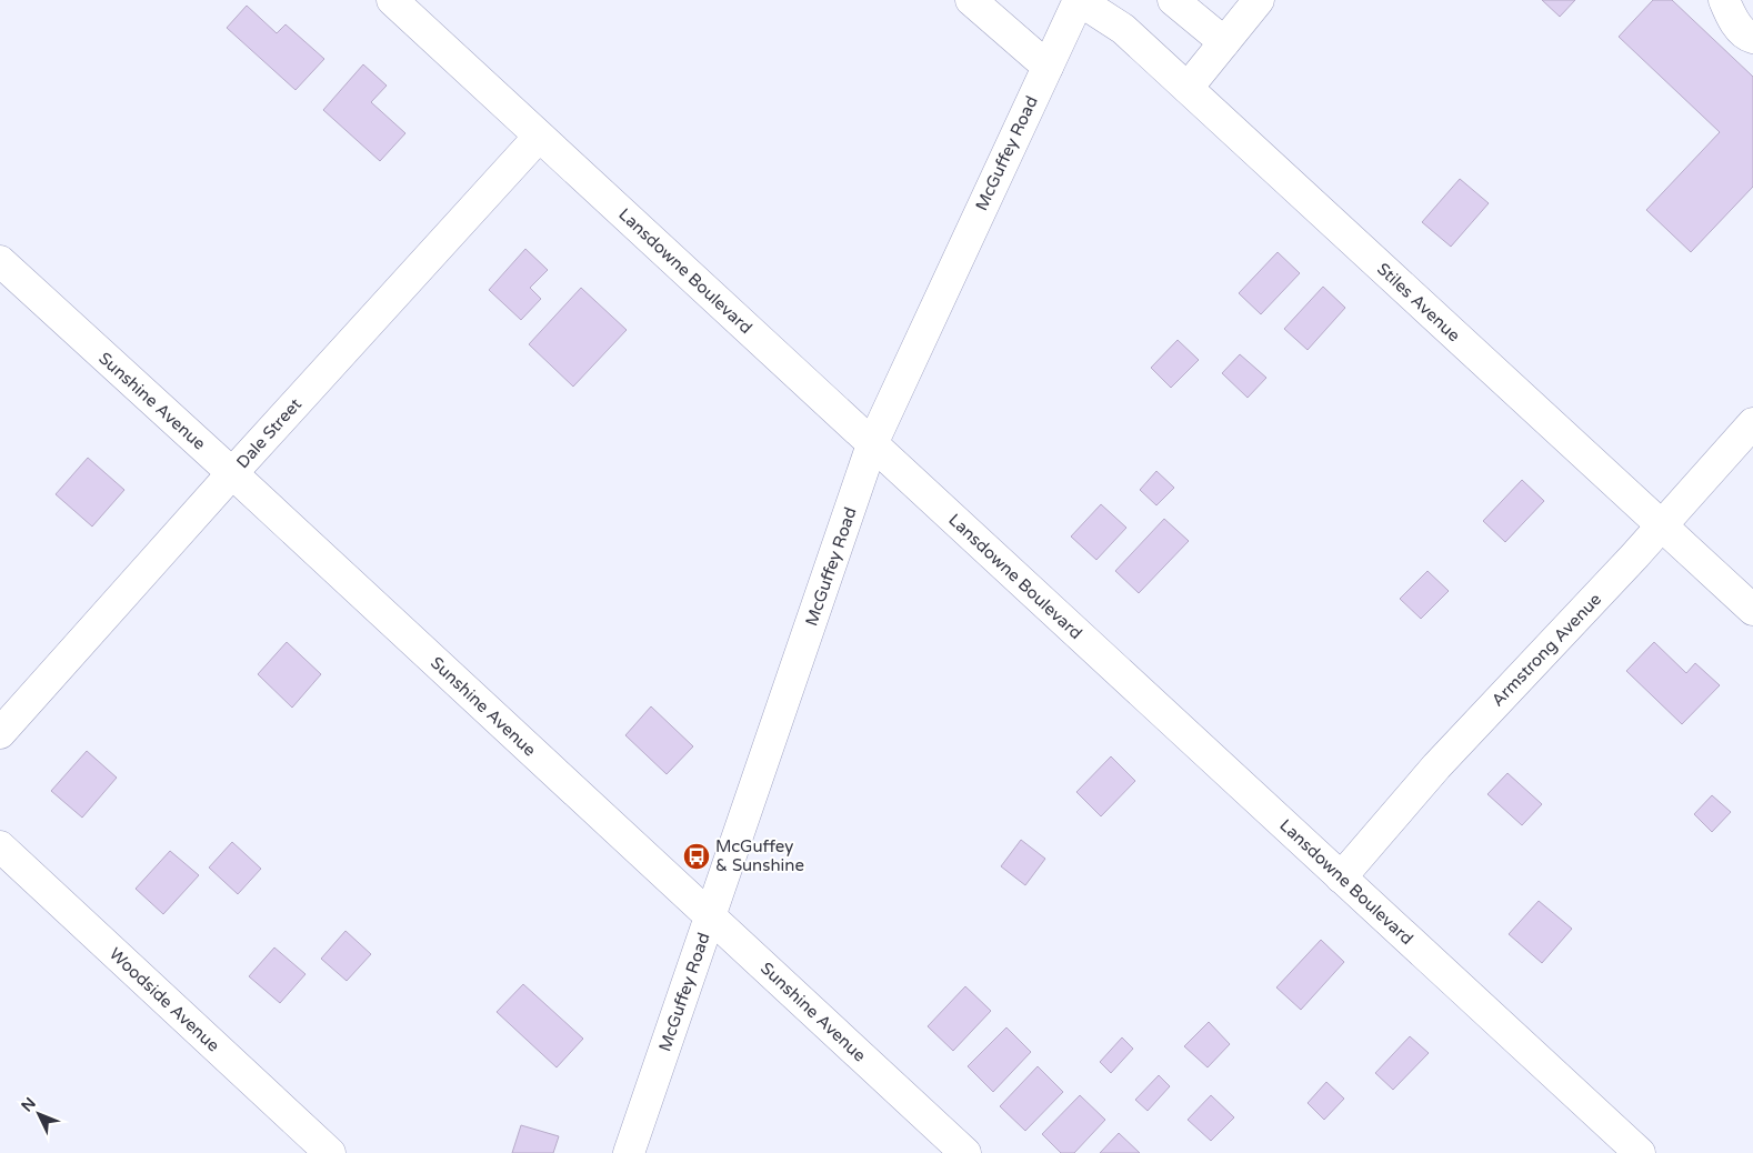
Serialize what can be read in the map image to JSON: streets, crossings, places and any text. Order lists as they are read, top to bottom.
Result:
{
  "streets": {
    "street": [
      "McGuffey Road",
      "Lansdowne Boulevard",
      "Stiles Avenue",
      "Sunshine Avenue",
      "Dale Street",
      "Armstrong Avenue",
      "Woodside Avenue"
    ]
  },
  "crossings": [
    ["McGuffey Road", "Lansdowne Boulevard"],
    ["McGuffey Road", "Stiles Avenue"],
    ["McGuffey Road", "Sunshine Avenue"],
    ["Lansdowne Boulevard", "Dale Street"],
    ["Lansdowne Boulevard", "Armstrong Avenue"],
    ["Stiles Avenue", "Armstrong Avenue"],
    ["Sunshine Avenue", "Dale Street"]
  ],
  "places": {
    "bus stop": ["McGuffey & Sunshine"]
  },
  "north": "top left"
}
